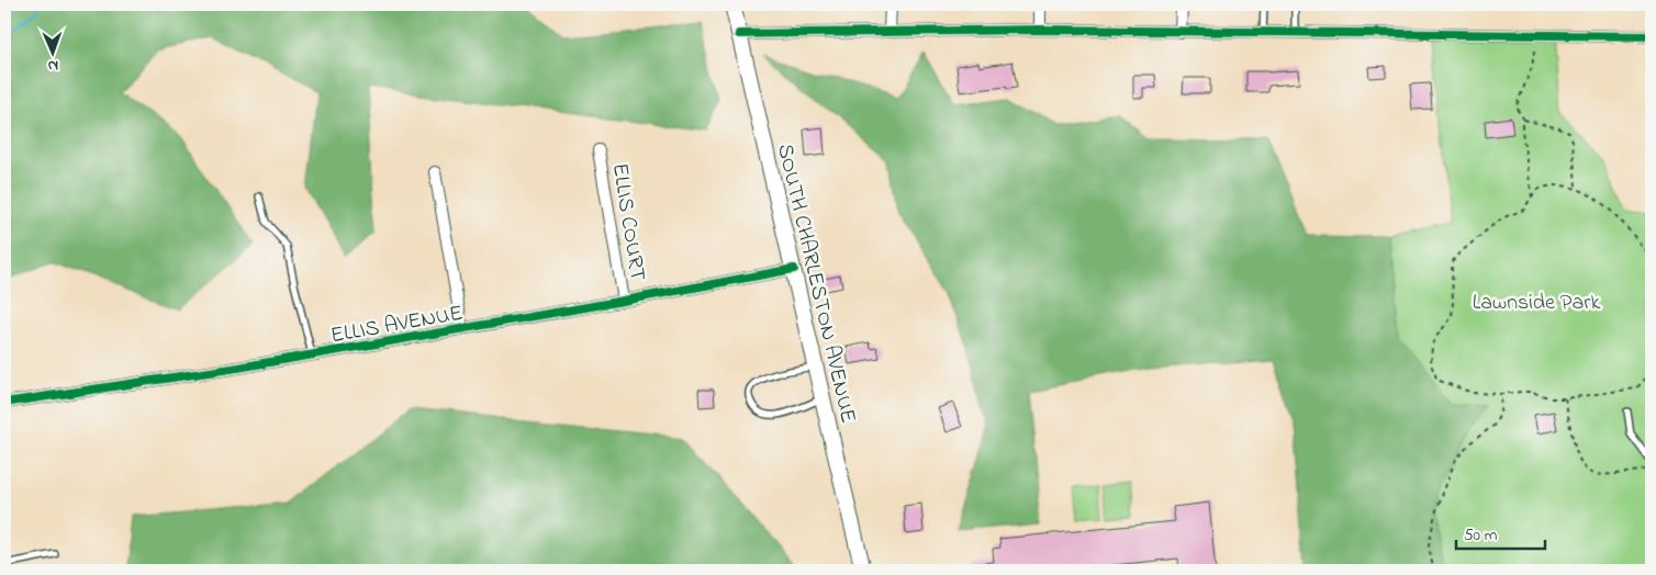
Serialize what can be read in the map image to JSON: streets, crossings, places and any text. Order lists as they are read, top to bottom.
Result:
{
  "streets": {
    "street": ["ELLIS COURT", "SOUTH CHARLESTON AVENUE", "ELLIS AVENUE"]
  },
  "crossings": [
    ["ELLIS COURT", "ELLIS AVENUE"],
    ["SOUTH CHARLESTON AVENUE", "ELLIS AVENUE"]
  ],
  "parks": ["Lawnside Park"],
  "scale_bar": "50 m",
  "north": "bottom"
}
